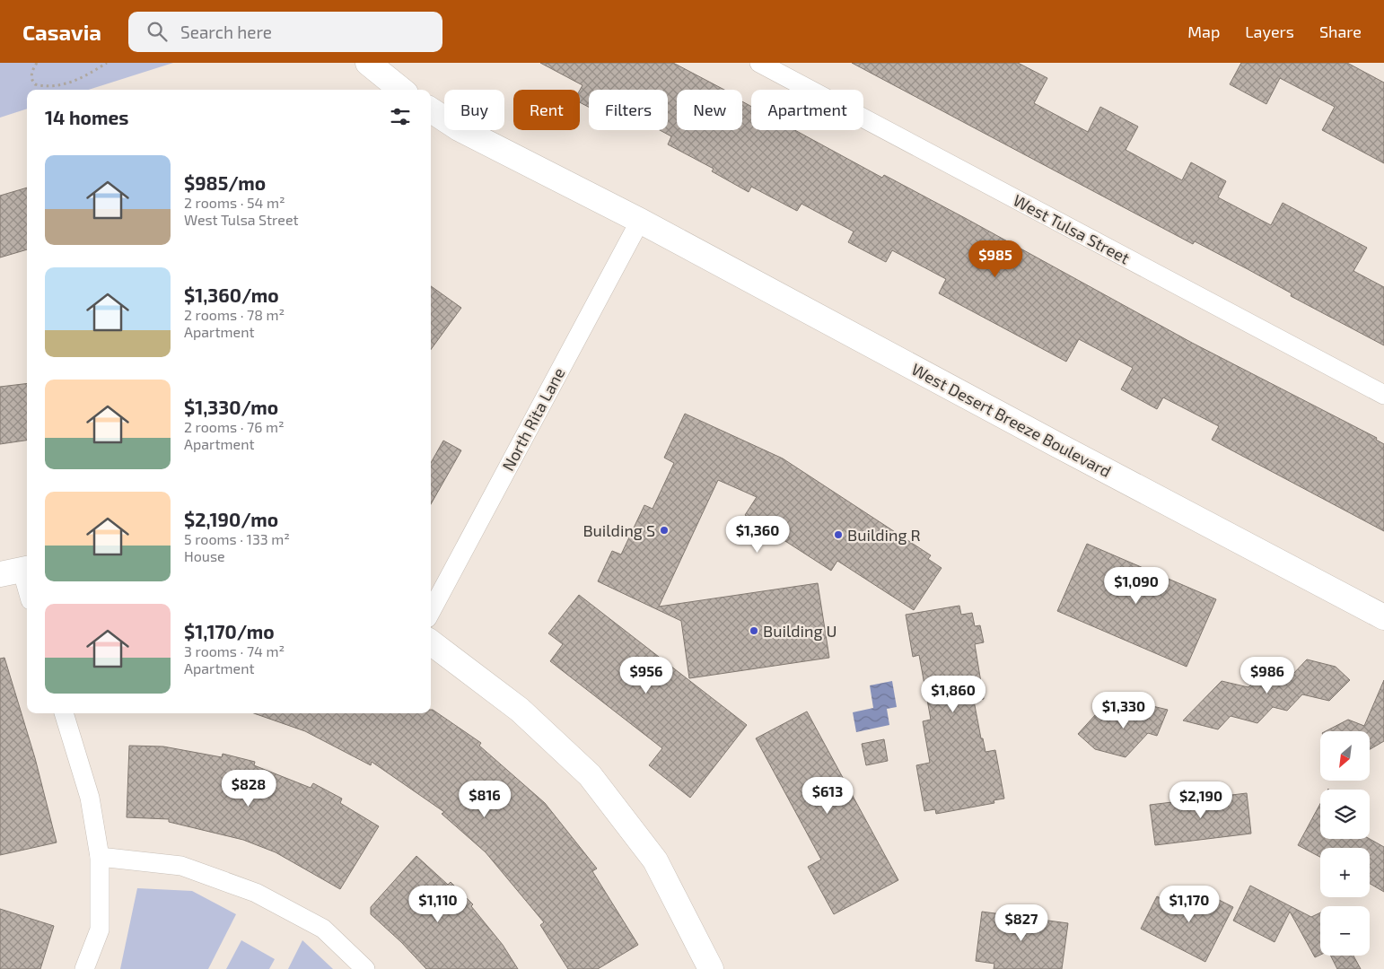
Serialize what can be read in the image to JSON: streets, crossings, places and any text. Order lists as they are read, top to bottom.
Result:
{
  "streets": {
    "street": ["West Tulsa Street", "North Rita Lane", "West Desert Breeze Boulevard"]
  },
  "crossings": [
    ["North Rita Lane", "West Desert Breeze Boulevard"]
  ],
  "places": ["Building S", "Building R", "Building U"],
  "north": "bottom left",
  "page": {
    "header": "Casavia",
    "search": "Search here",
    "nav": ["Map", "Layers", "Share"],
    "chip": [
      "Buy",
      "Rent",
      "Filters",
      "New",
      "Apartment"
    ],
    "heading": "14 homes",
    "list": [
      {
        "name": "$985/mo",
        "note": "2 rooms · 54 m² · West Tulsa Street"
      },
      {
        "name": "$1,360/mo",
        "note": "2 rooms · 78 m² · Apartment"
      },
      {
        "name": "$1,330/mo",
        "note": "2 rooms · 76 m² · Apartment"
      },
      {
        "name": "$2,190/mo",
        "note": "5 rooms · 133 m² · House"
      },
      {
        "name": "$1,170/mo",
        "note": "3 rooms · 74 m² · Apartment"
      }
    ],
    "price": [
      "$985",
      "$1,360",
      "$1,090",
      "$956",
      "$986",
      "$1,860",
      "$1,330",
      "$828",
      "$613",
      "$816",
      "$2,190",
      "$1,110",
      "$1,170",
      "$827"
    ],
    "map_buttons": ["+", "−"]
  }
}
